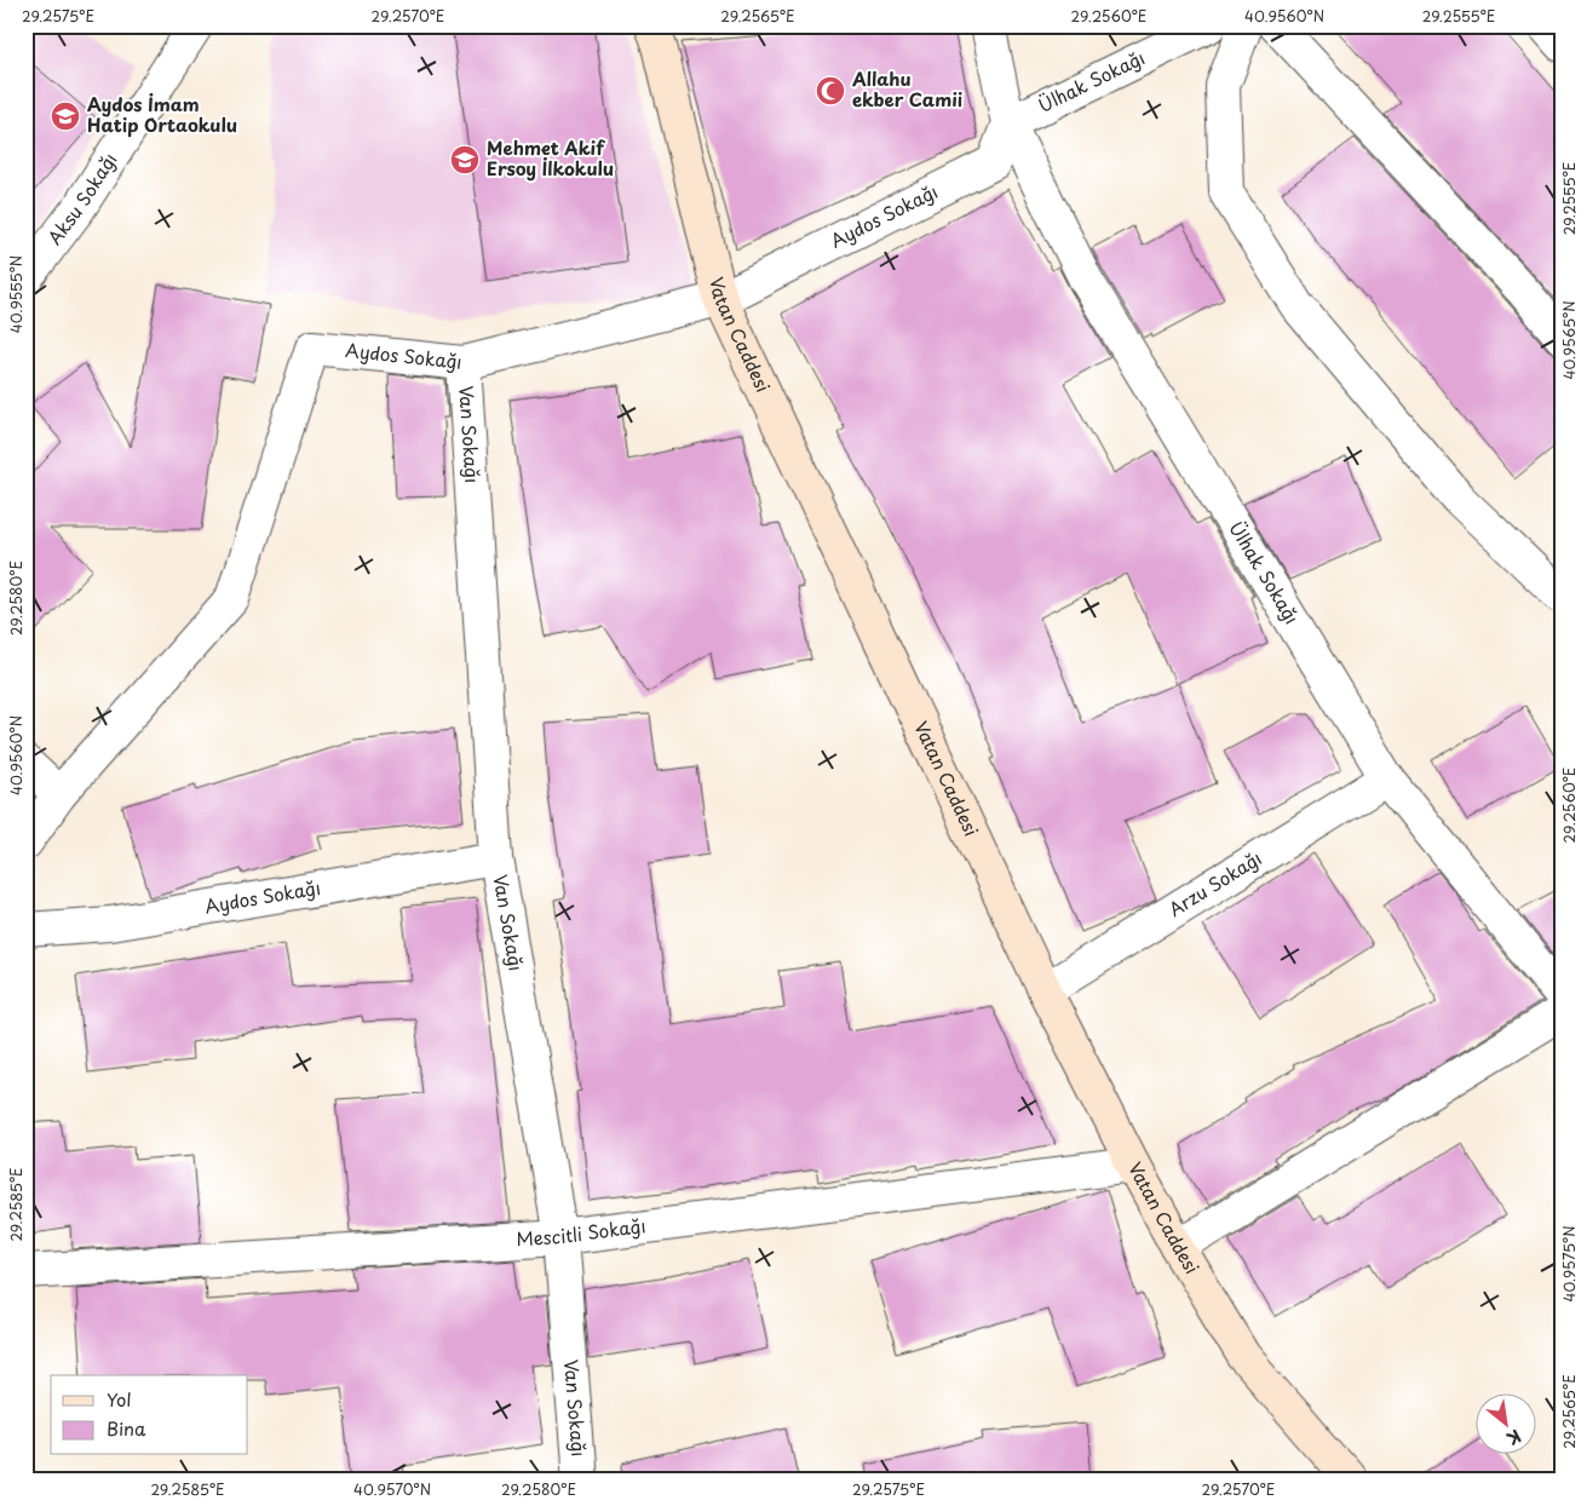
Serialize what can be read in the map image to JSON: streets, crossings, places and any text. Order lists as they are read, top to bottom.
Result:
{
  "streets": {
    "street": [
      "Ülhak Sokağı",
      "Aksu Sokağı",
      "Aydos Sokağı",
      "Vatan Caddesi",
      "Van Sokağı",
      "Arzu Sokağı",
      "Mescitli Sokağı"
    ]
  },
  "crossings": [
    ["Ülhak Sokağı", "Aydos Sokağı"],
    ["Ülhak Sokağı", "Arzu Sokağı"],
    ["Aydos Sokağı", "Vatan Caddesi"],
    ["Aydos Sokağı", "Van Sokağı"],
    ["Vatan Caddesi", "Arzu Sokağı"],
    ["Vatan Caddesi", "Mescitli Sokağı"],
    ["Van Sokağı", "Mescitli Sokağı"]
  ],
  "places": {
    "mosque": ["Allahu ekber Camii"],
    "school or university": ["Aydos İmam Hatip Ortaokulu", "Mehmet Akif Ersoy İlkokulu"]
  },
  "legend": ["Yol", "Bina"],
  "north": "bottom right",
  "coordinates": [
    "29.2575°E",
    "29.2570°E",
    "29.2565°E",
    "29.2560°E",
    "40.9560°N",
    "29.2555°E",
    "40.9555°N",
    "40.9565°N",
    "29.2580°E",
    "29.2585°E",
    "40.9575°N",
    "40.9570°N"
  ]
}
